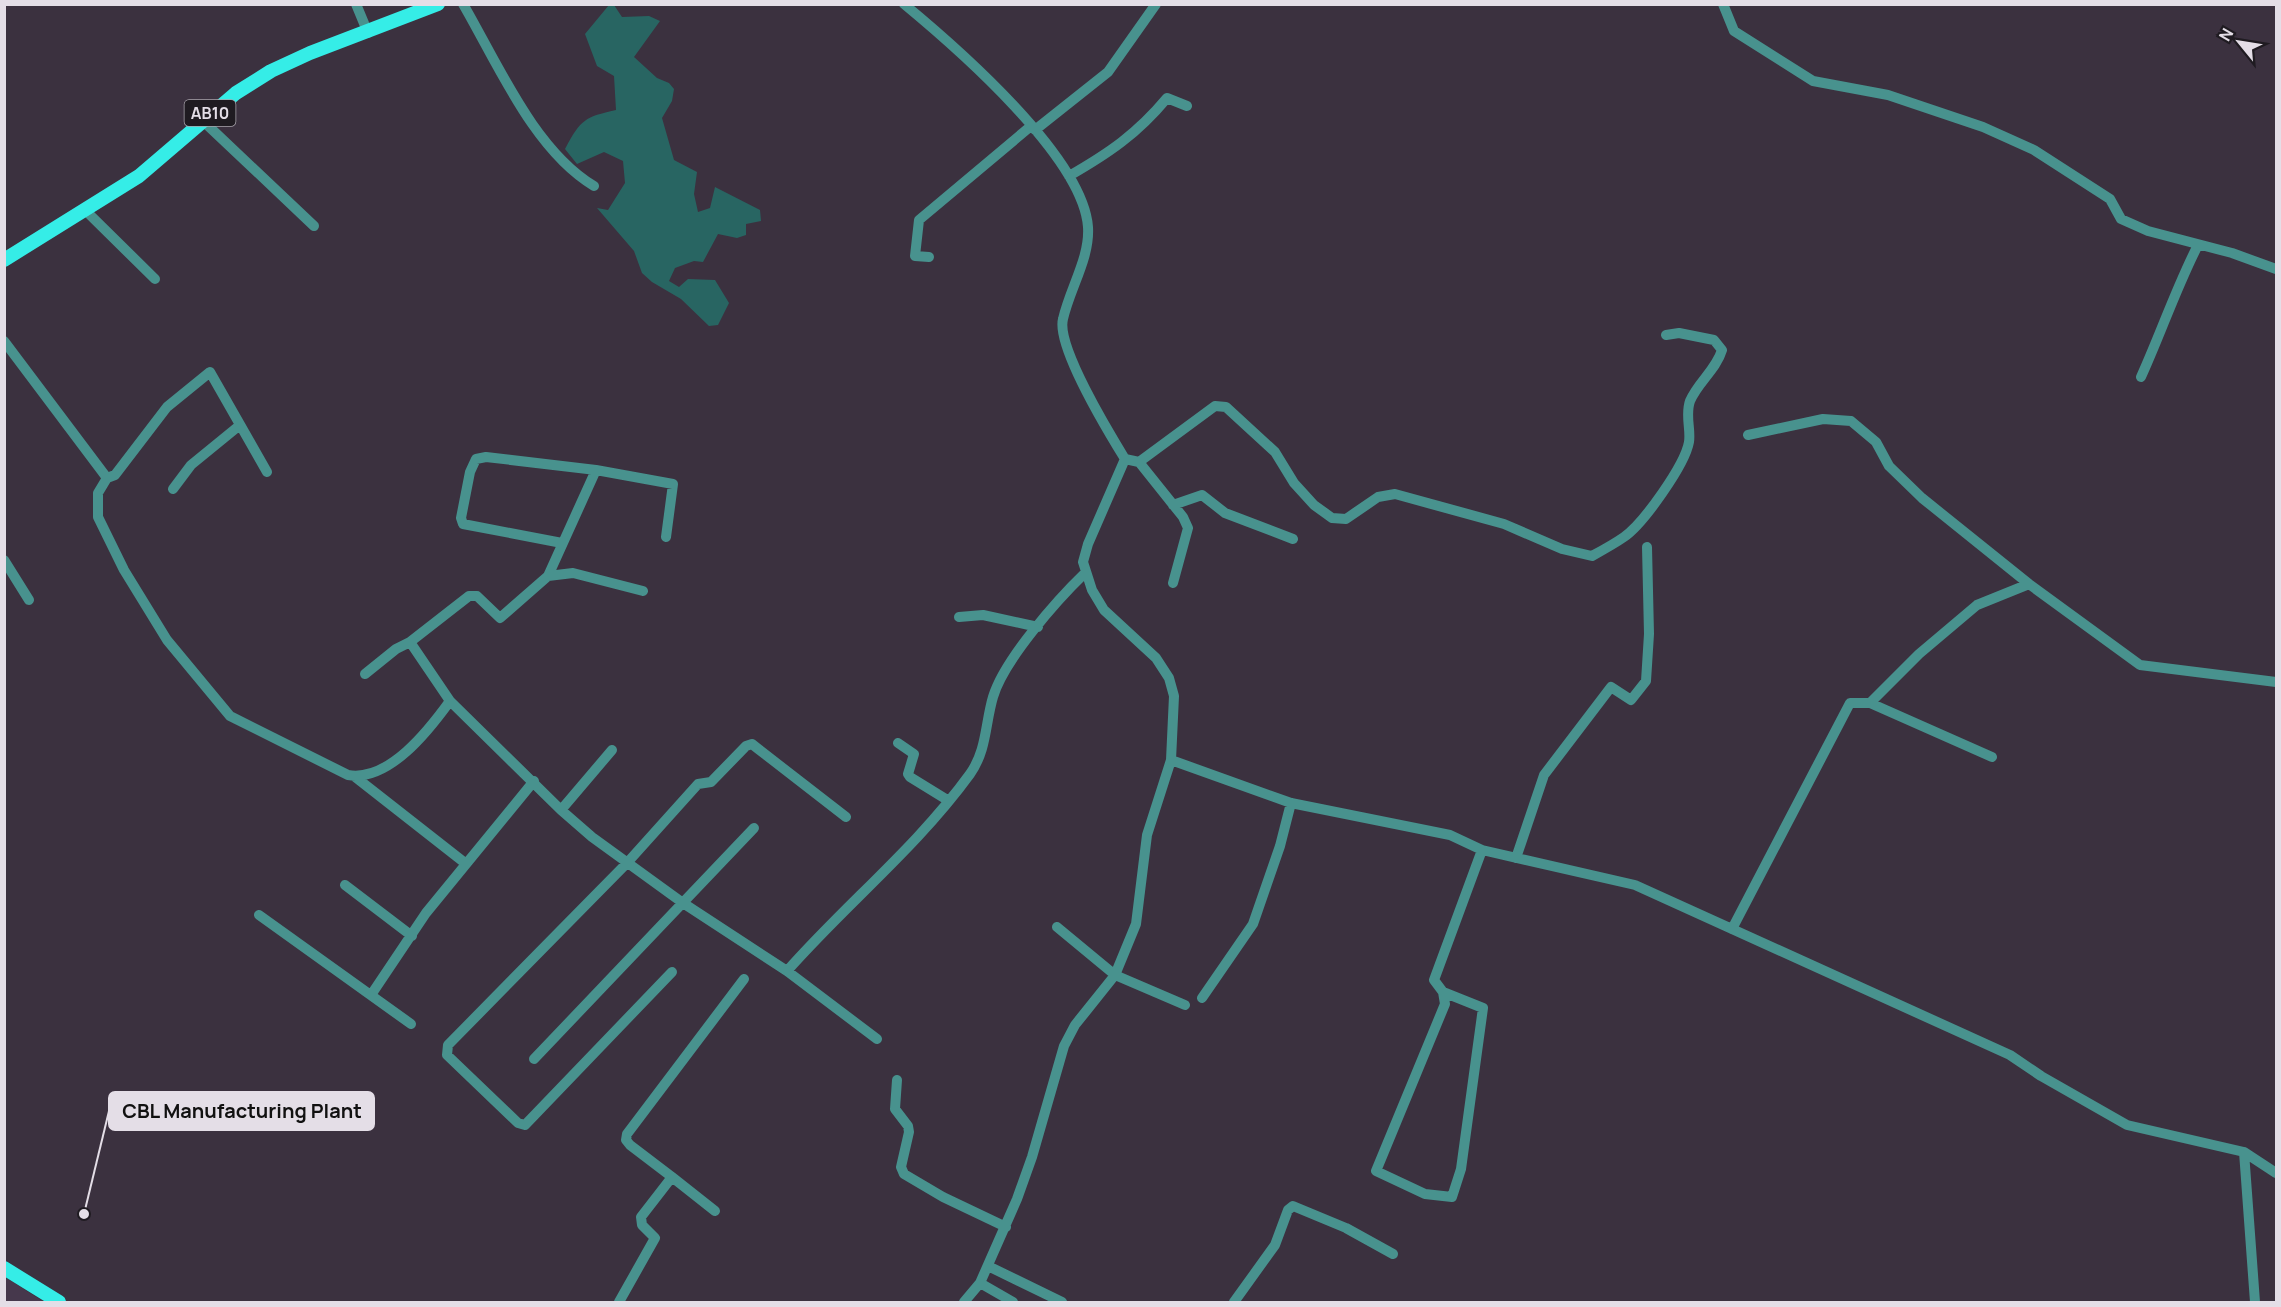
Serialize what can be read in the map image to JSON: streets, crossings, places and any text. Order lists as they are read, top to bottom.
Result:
{
  "streets": {
    "main road": ["AB10"]
  },
  "places": ["CBL Manufacturing Plant"],
  "north": "top left"
}
